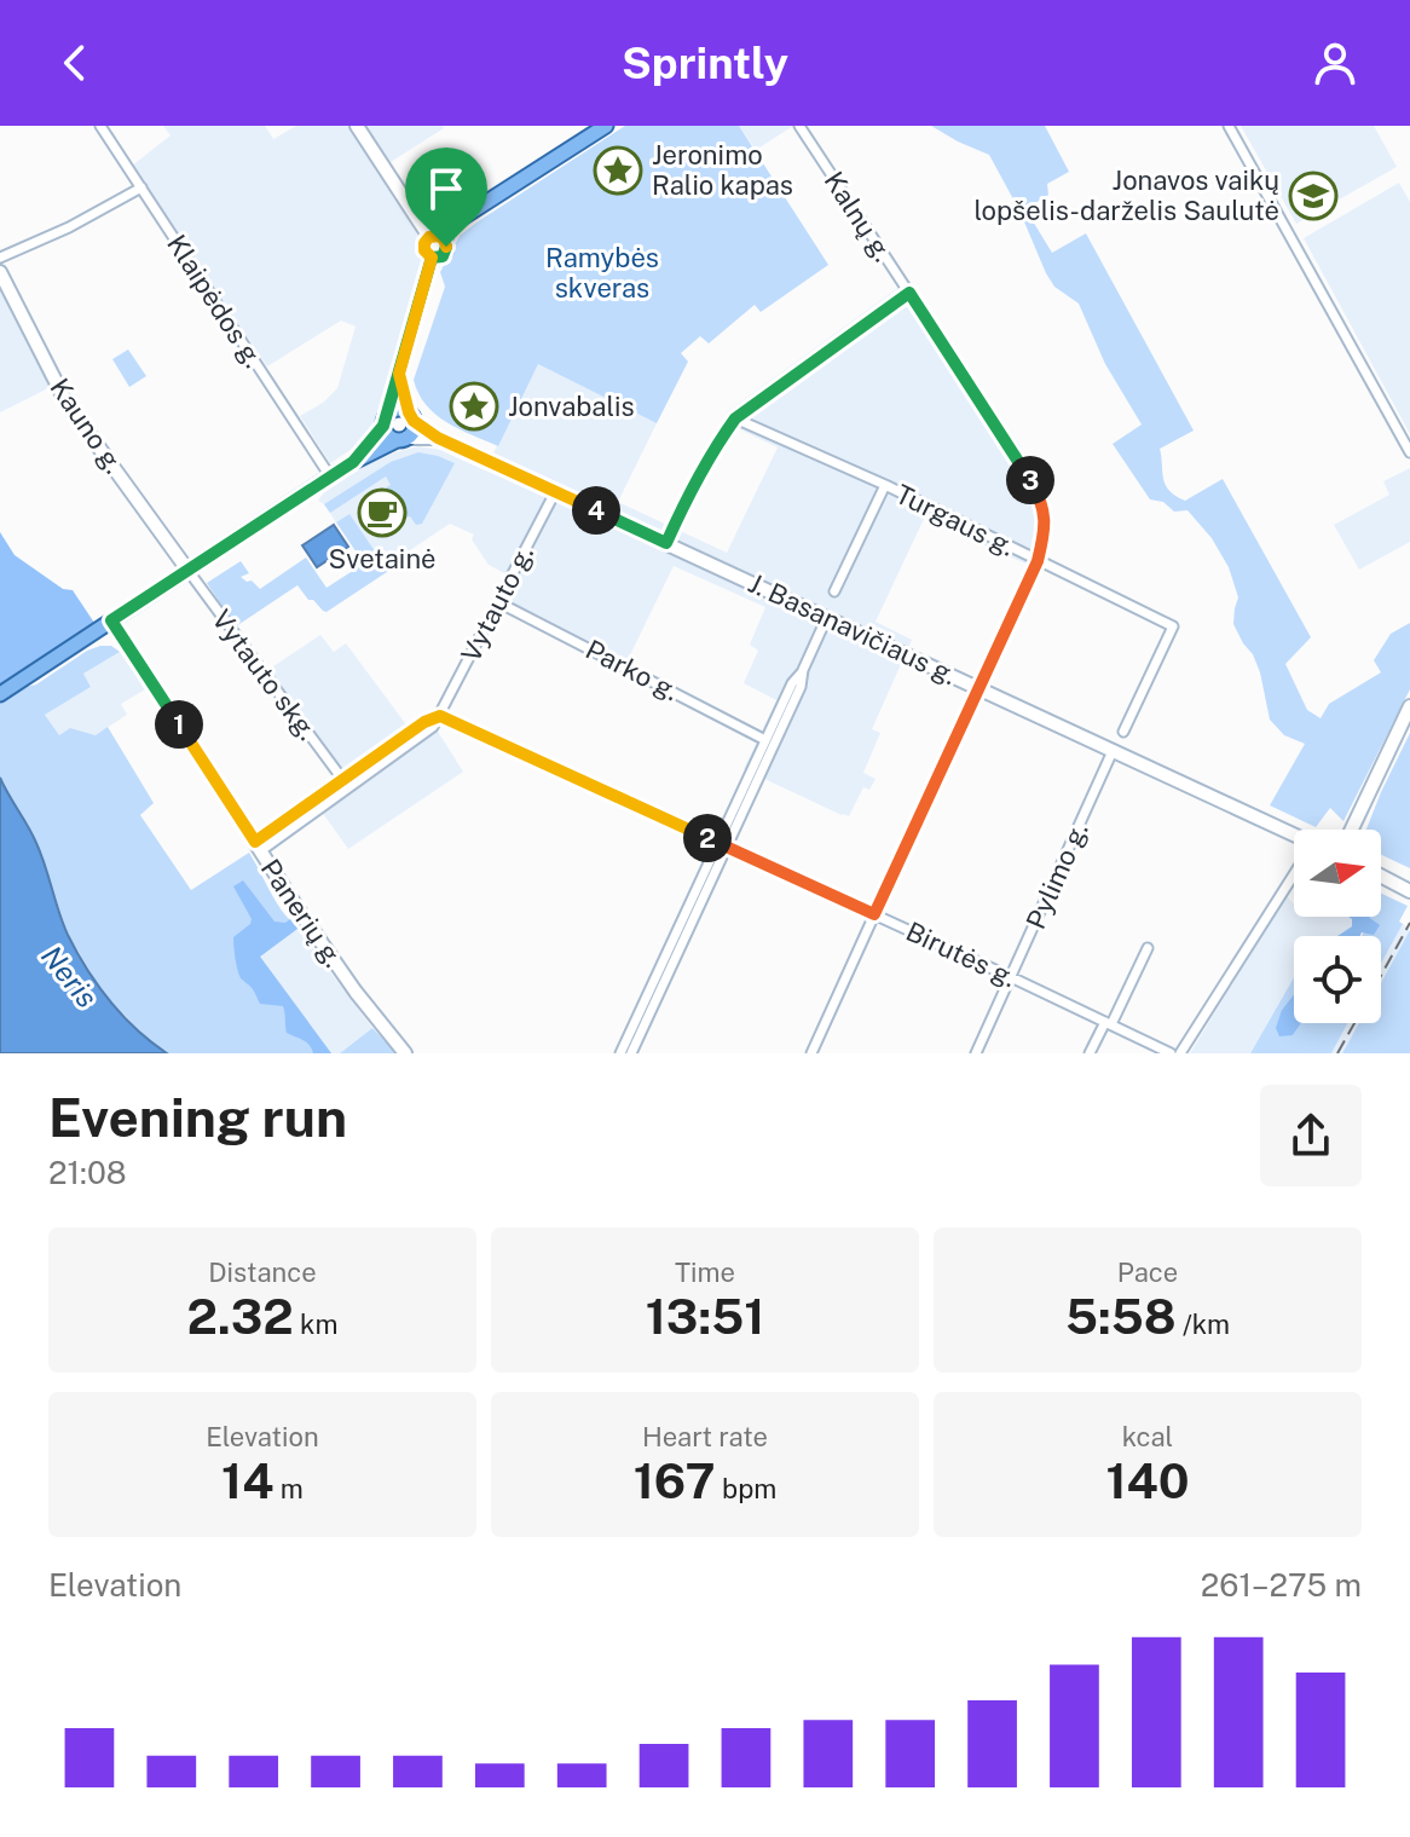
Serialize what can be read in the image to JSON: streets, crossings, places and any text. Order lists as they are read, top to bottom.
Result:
{
  "streets": {
    "main road": ["Kauno g.", "J. Basanavičiaus g.", "Panerių g."],
    "street": [
      "Kalnų g.",
      "Klaipėdos g.",
      "Turgaus g.",
      "Vytauto g.",
      "Parko g.",
      "Vytauto skg.",
      "Pylimo g.",
      "Birutės g."
    ]
  },
  "crossings": [
    ["Kalnų g.", "Turgaus g."],
    ["Kalnų g.", "J. Basanavičiaus g."],
    ["Kalnų g.", "Birutės g."],
    ["Kauno g.", "Vytauto skg."],
    ["Vytauto g.", "J. Basanavičiaus g."],
    ["Vytauto g.", "Parko g."],
    ["Vytauto g.", "Panerių g."],
    ["Vytauto g.", "Birutės g."],
    ["J. Basanavičiaus g.", "Pylimo g."],
    ["Pylimo g.", "Birutės g."]
  ],
  "water": ["Neris"],
  "parks": ["Ramybės skveras"],
  "places": {
    "place": ["Jeronimo Ralio kapas", "Jonvabalis"],
    "school or university": ["Jonavos vaikų lopšelis-darželis Saulutė"],
    "cafe": ["Svetainė"]
  },
  "north": "right",
  "page": {
    "header": "Sprintly",
    "pins": [
      "3",
      "4",
      "1",
      "2"
    ],
    "heading": ["Evening run", "21:08"],
    "stats": [
      ["Distance", "2.32 km"],
      ["Time", "13:51"],
      ["Pace", "5:58 /km"],
      ["Elevation", "14 m"],
      ["Heart rate", "167 bpm"],
      ["kcal", "140"]
    ],
    "chart": ["Elevation", "261–275 m"]
  }
}
